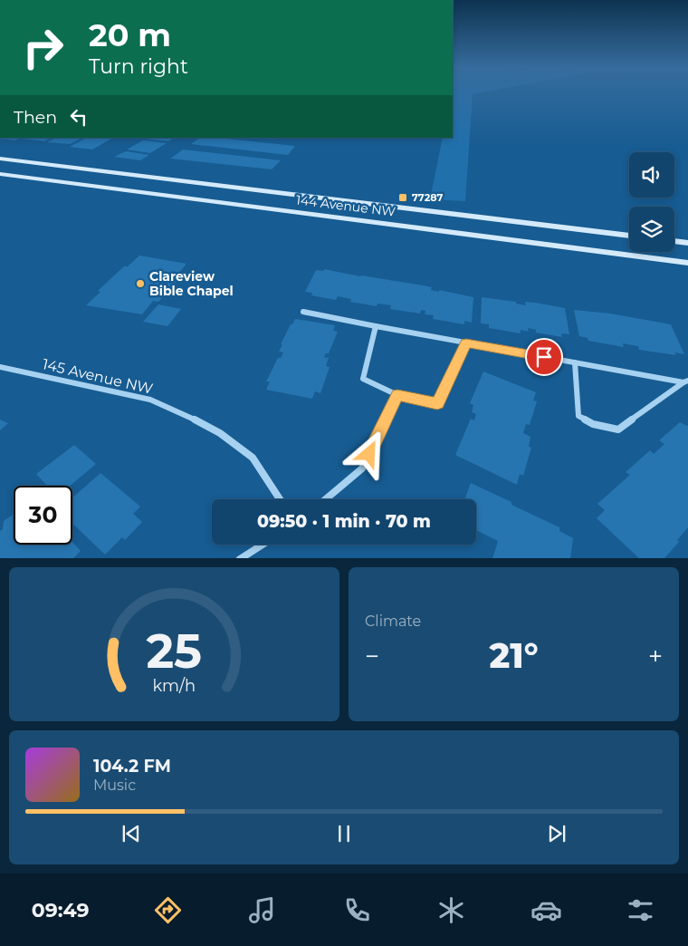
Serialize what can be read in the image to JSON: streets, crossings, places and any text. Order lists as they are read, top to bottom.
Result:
{
  "streets": {
    "main road": ["144 Avenue NW"],
    "street": ["145 Avenue NW"]
  },
  "places": {
    "transit": ["77287"],
    "other": ["Clareview Bible Chapel"]
  },
  "page": {
    "turn": ["20 m", "Turn right"],
    "then": "Then",
    "limit": "30",
    "trip": "09:50 · 1 min · 70 m",
    "tile": "Climate",
    "heat": ["−", "21°", "+"],
    "song": ["104.2 FM", "Music"],
    "tabs": "09:49",
    "gauge": ["25", "km/h"]
  }
}
